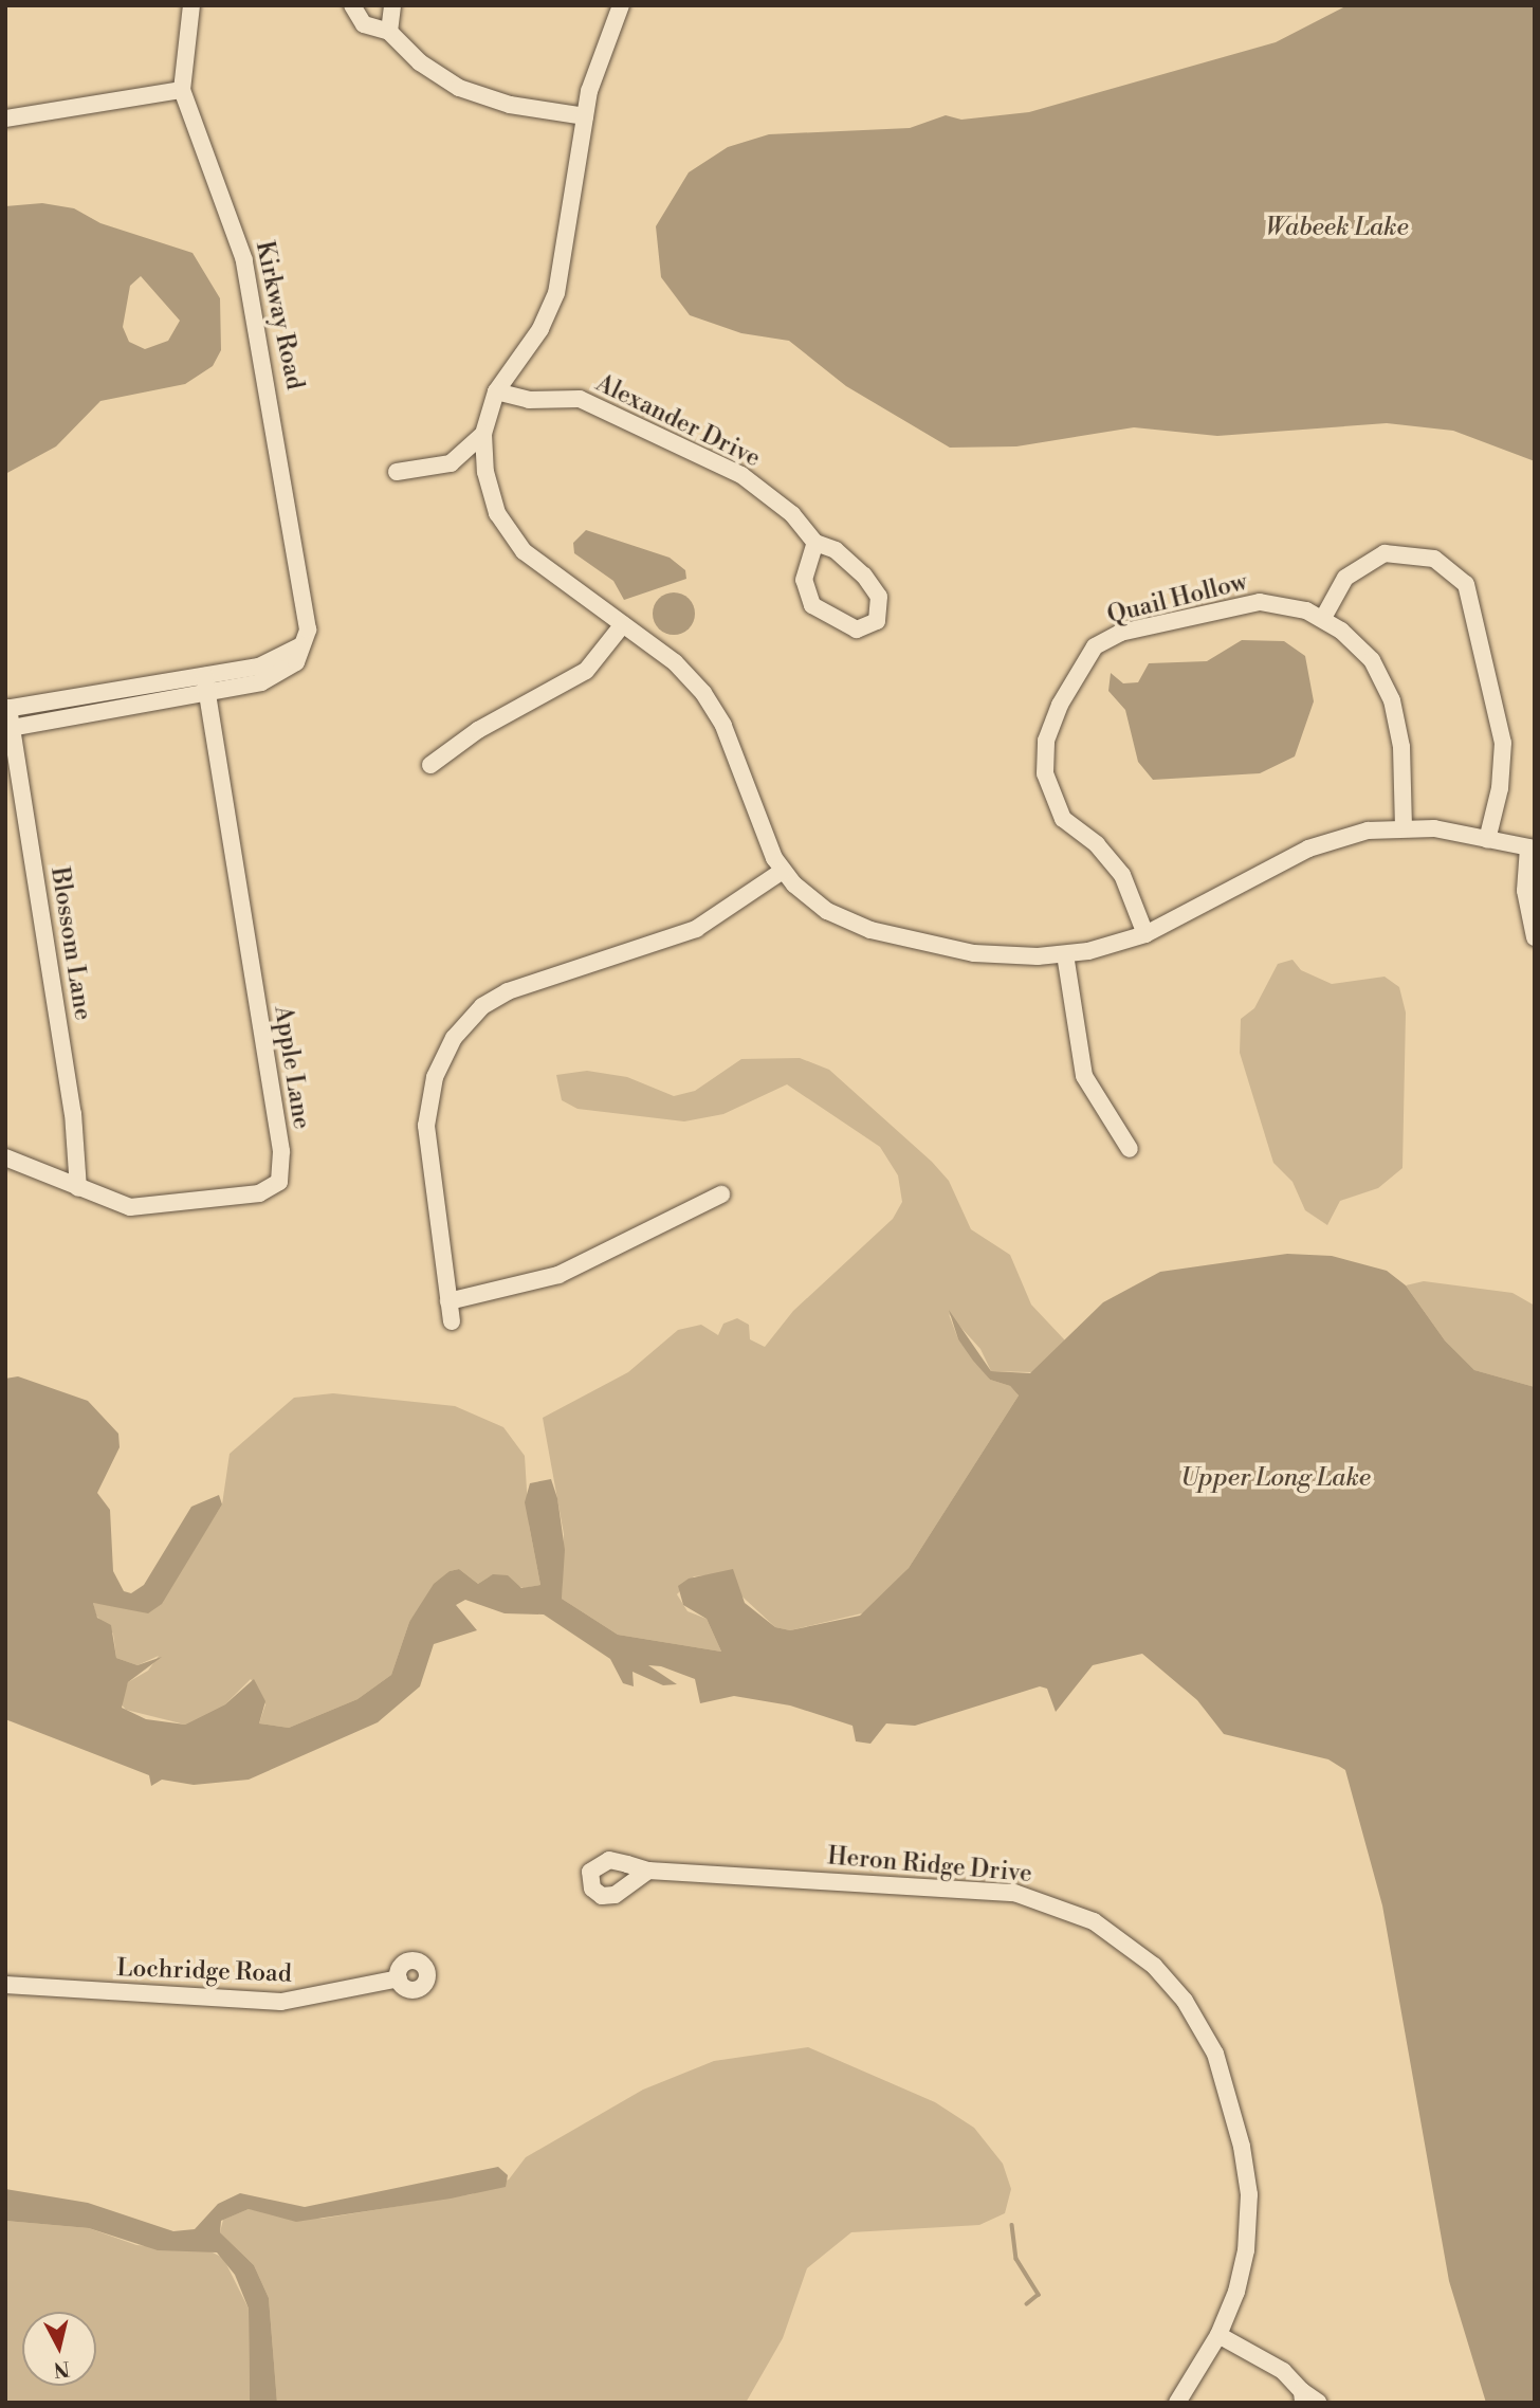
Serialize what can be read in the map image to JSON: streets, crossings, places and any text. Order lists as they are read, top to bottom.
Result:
{
  "streets": {
    "street": [
      "Kirkway Road",
      "Alexander Drive",
      "Quail Hollow",
      "Blossom Lane",
      "Apple Lane",
      "Heron Ridge Drive",
      "Lochridge Road"
    ]
  },
  "crossings": [
    ["Kirkway Road", "Blossom Lane"],
    ["Kirkway Road", "Apple Lane"],
    ["Blossom Lane", "Apple Lane"]
  ],
  "water": ["Wabeek Lake", "Upper Long Lake"],
  "north": "bottom"
}
